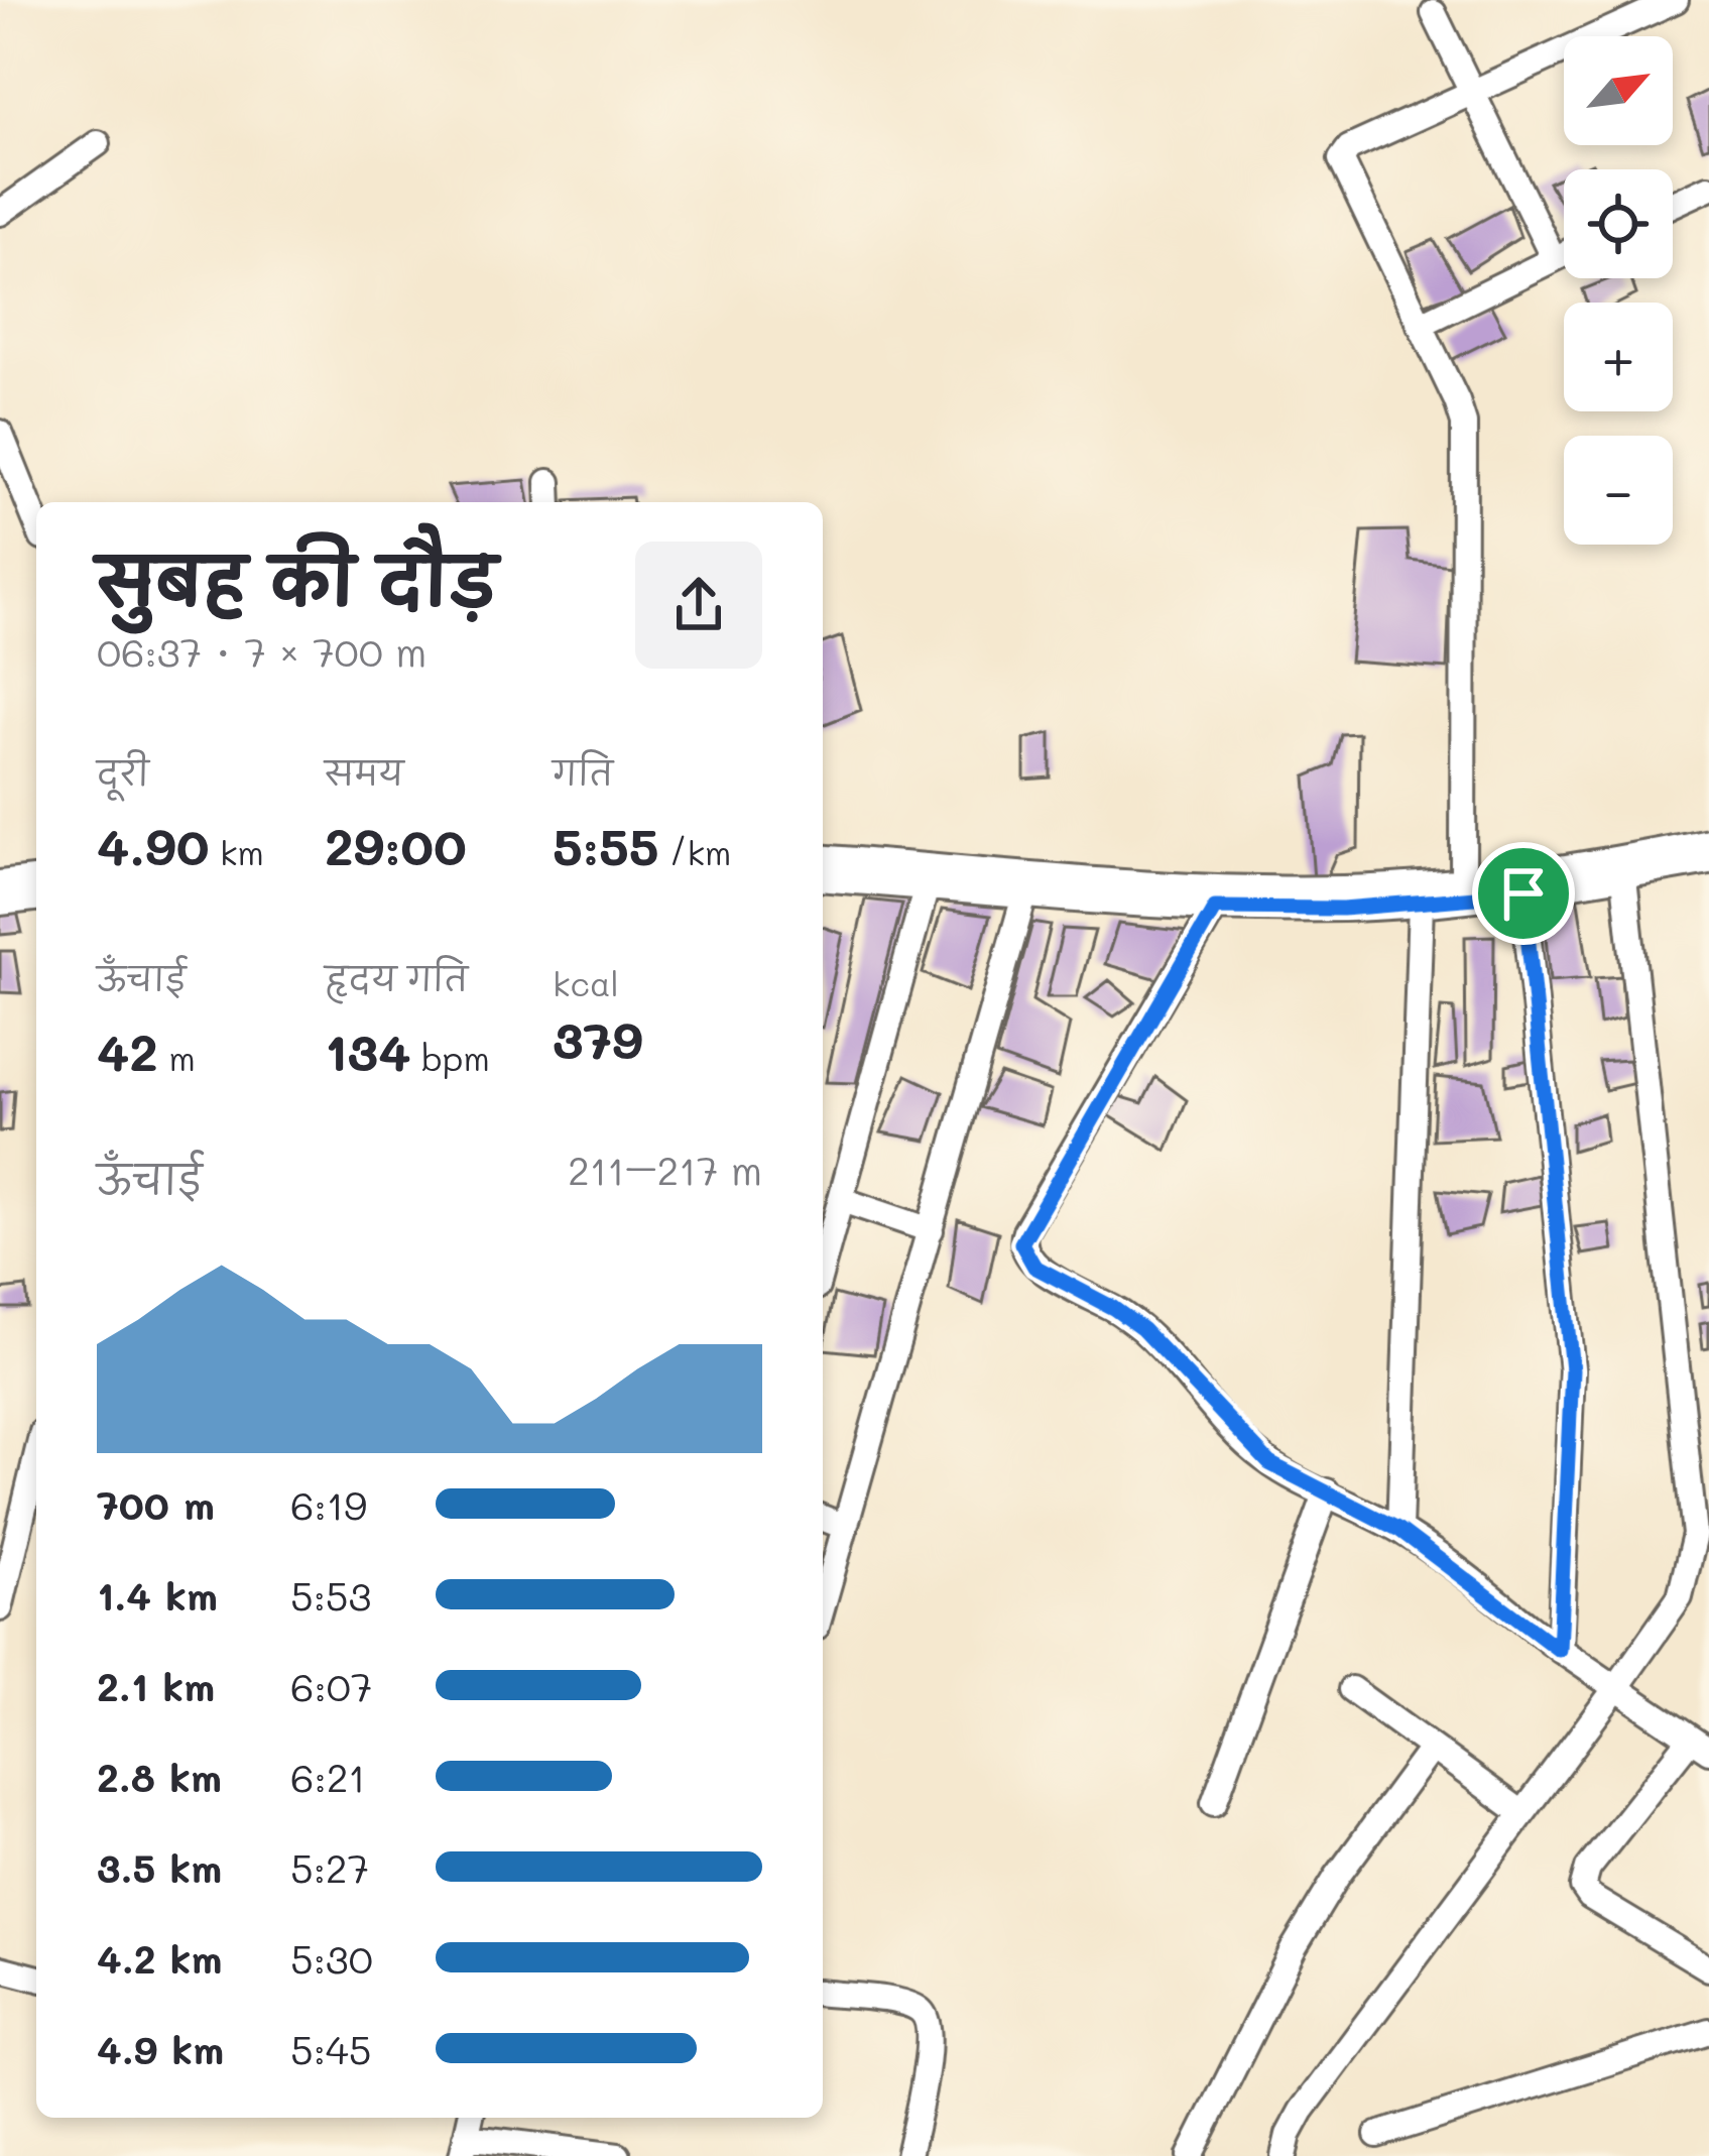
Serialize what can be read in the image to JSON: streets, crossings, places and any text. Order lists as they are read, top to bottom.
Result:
{
  "north": "top right",
  "page": {
    "map_buttons": ["+", "−"],
    "heading": ["सुबह की दौड़", "06:37 · 7 × 700 m"],
    "stats": [
      ["दूरी", "4.90 km"],
      ["समय", "29:00"],
      ["गति", "5:55 /km"],
      ["ऊँचाई", "42 m"],
      ["हृदय गति", "134 bpm"],
      ["kcal", "379"]
    ],
    "chart": ["ऊँचाई", "211–217 m"],
    "list": [
      {
        "name": "700 m",
        "note": "6:19"
      },
      {
        "name": "1.4 km",
        "note": "5:53"
      },
      {
        "name": "2.1 km",
        "note": "6:07"
      },
      {
        "name": "2.8 km",
        "note": "6:21"
      },
      {
        "name": "3.5 km",
        "note": "5:27"
      },
      {
        "name": "4.2 km",
        "note": "5:30"
      },
      {
        "name": "4.9 km",
        "note": "5:45"
      }
    ]
  }
}
